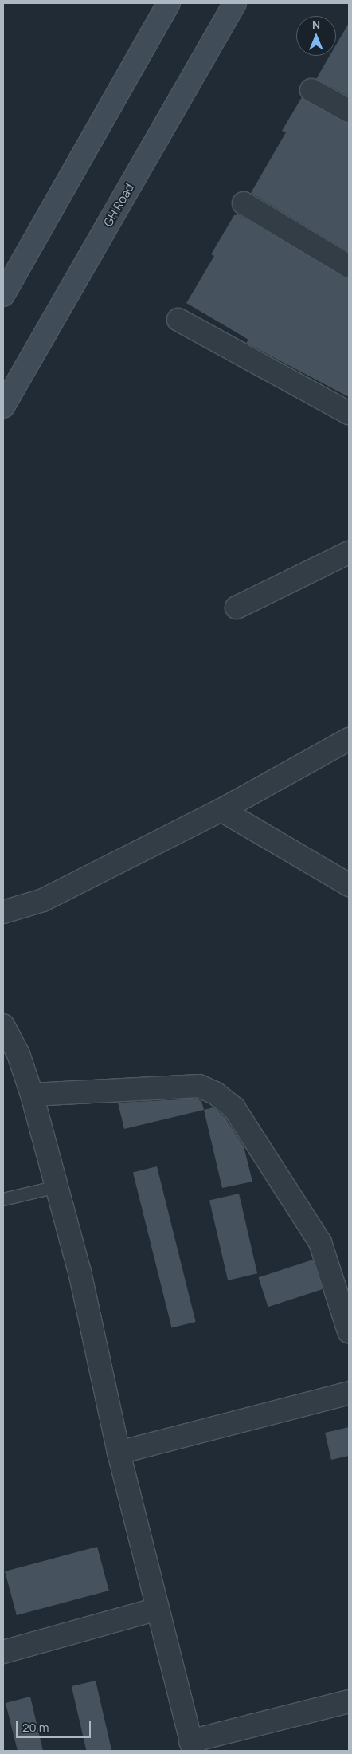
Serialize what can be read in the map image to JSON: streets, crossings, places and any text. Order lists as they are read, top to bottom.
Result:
{
  "streets": {
    "main road": ["GH Road"]
  },
  "scale_bar": "20 m",
  "north": "top"
}
